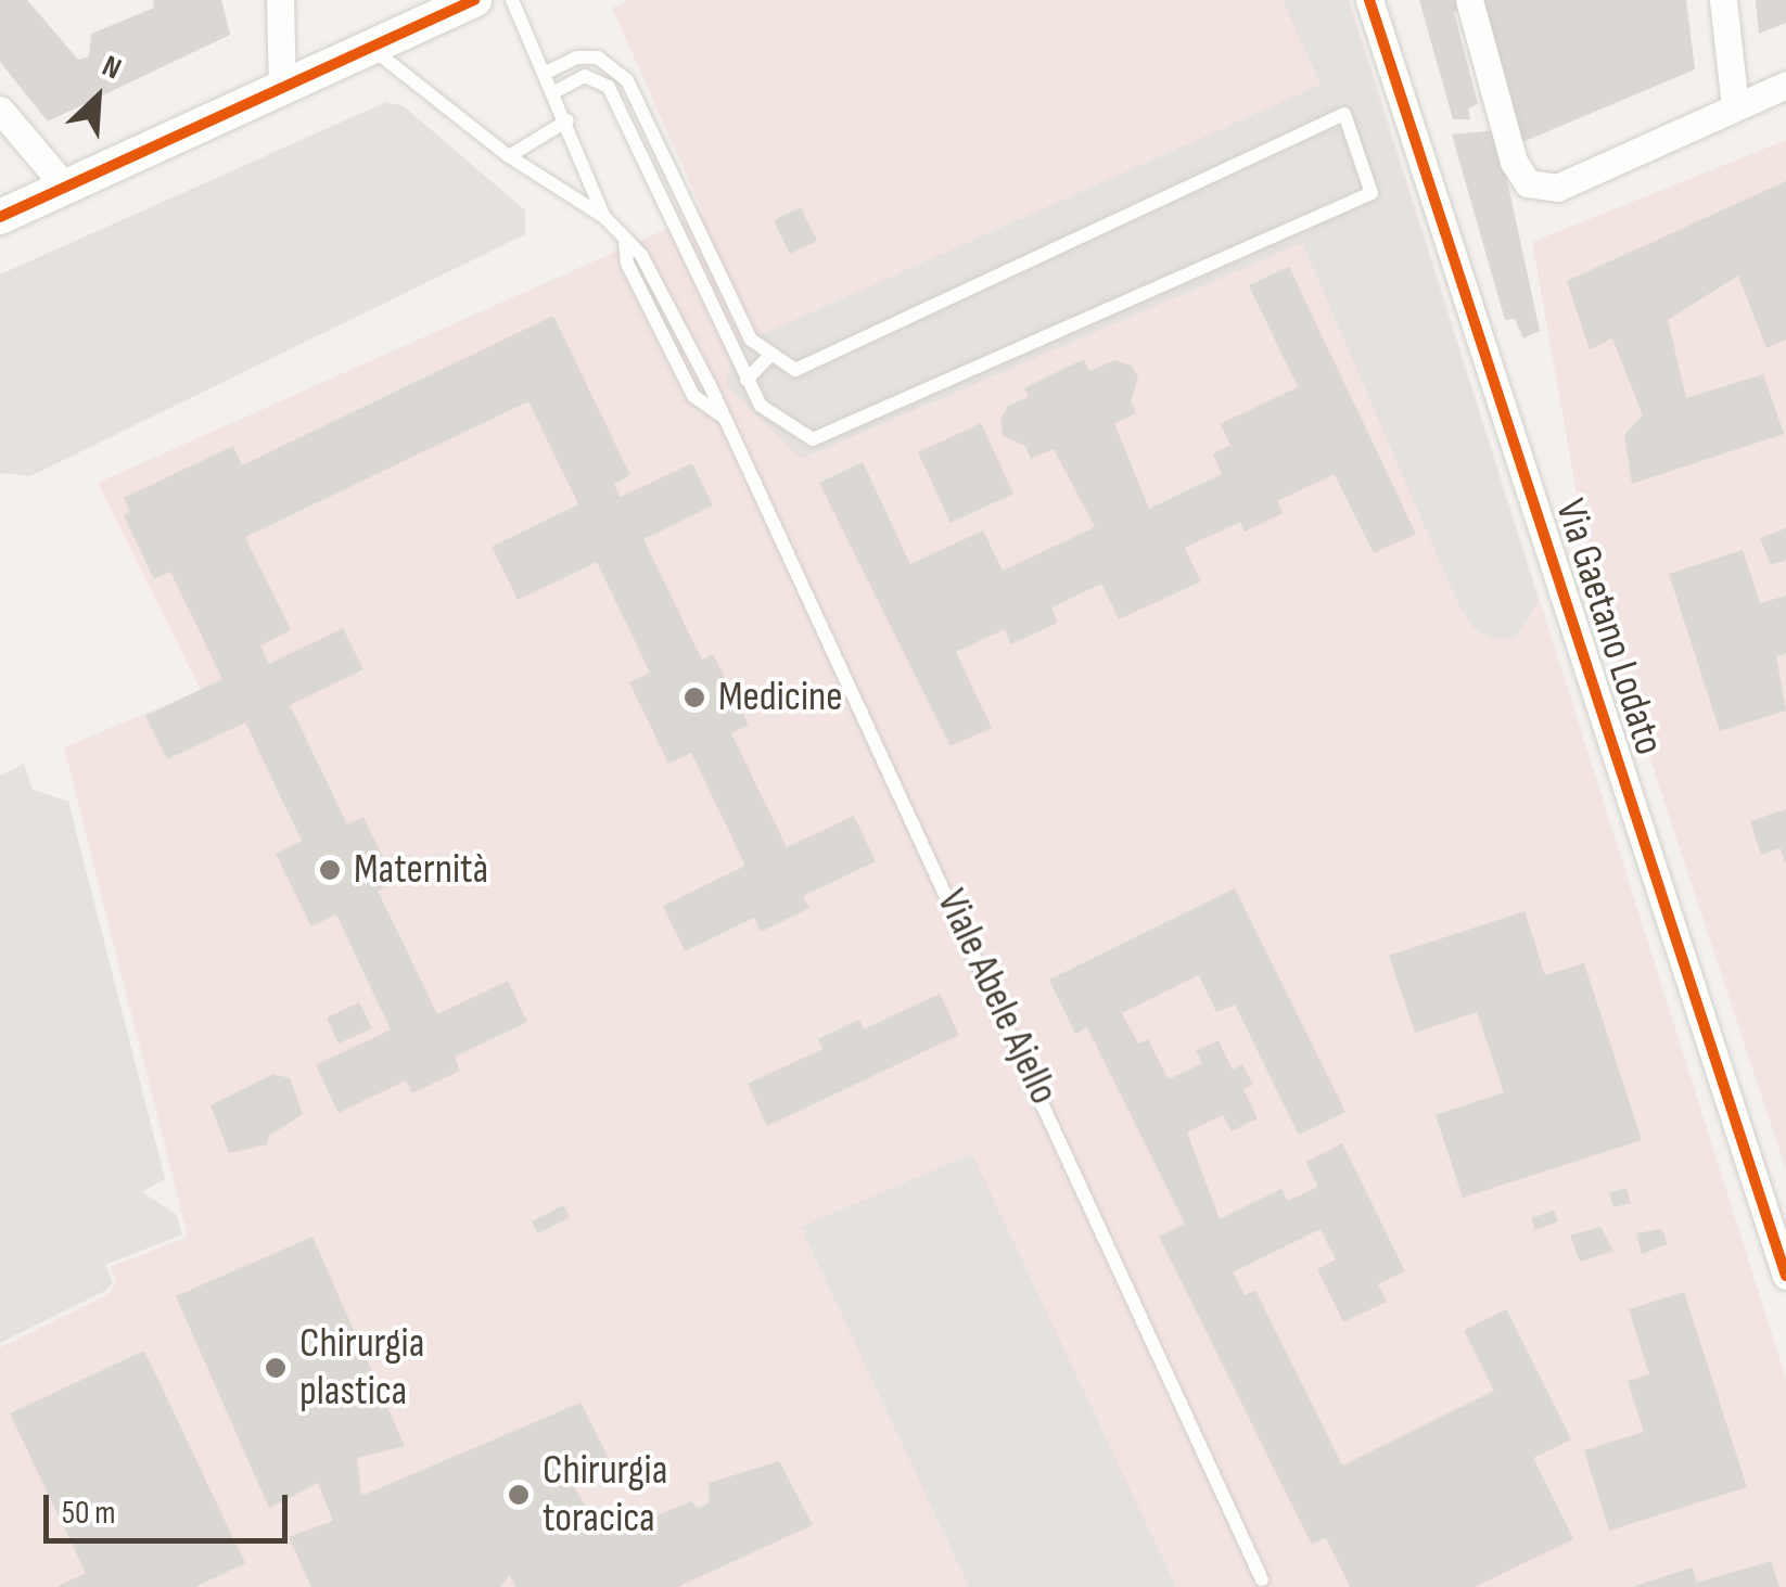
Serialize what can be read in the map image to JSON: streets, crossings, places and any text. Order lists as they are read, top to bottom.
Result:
{
  "streets": {
    "street": ["Via Gaetano Lodato"],
    "lane": ["Viale Abele Ajello"]
  },
  "places": [
    "Medicine",
    "Maternità",
    "Chirurgia plastica",
    "Chirurgia toracica"
  ],
  "scale_bar": "50 m",
  "north": "top right"
}
